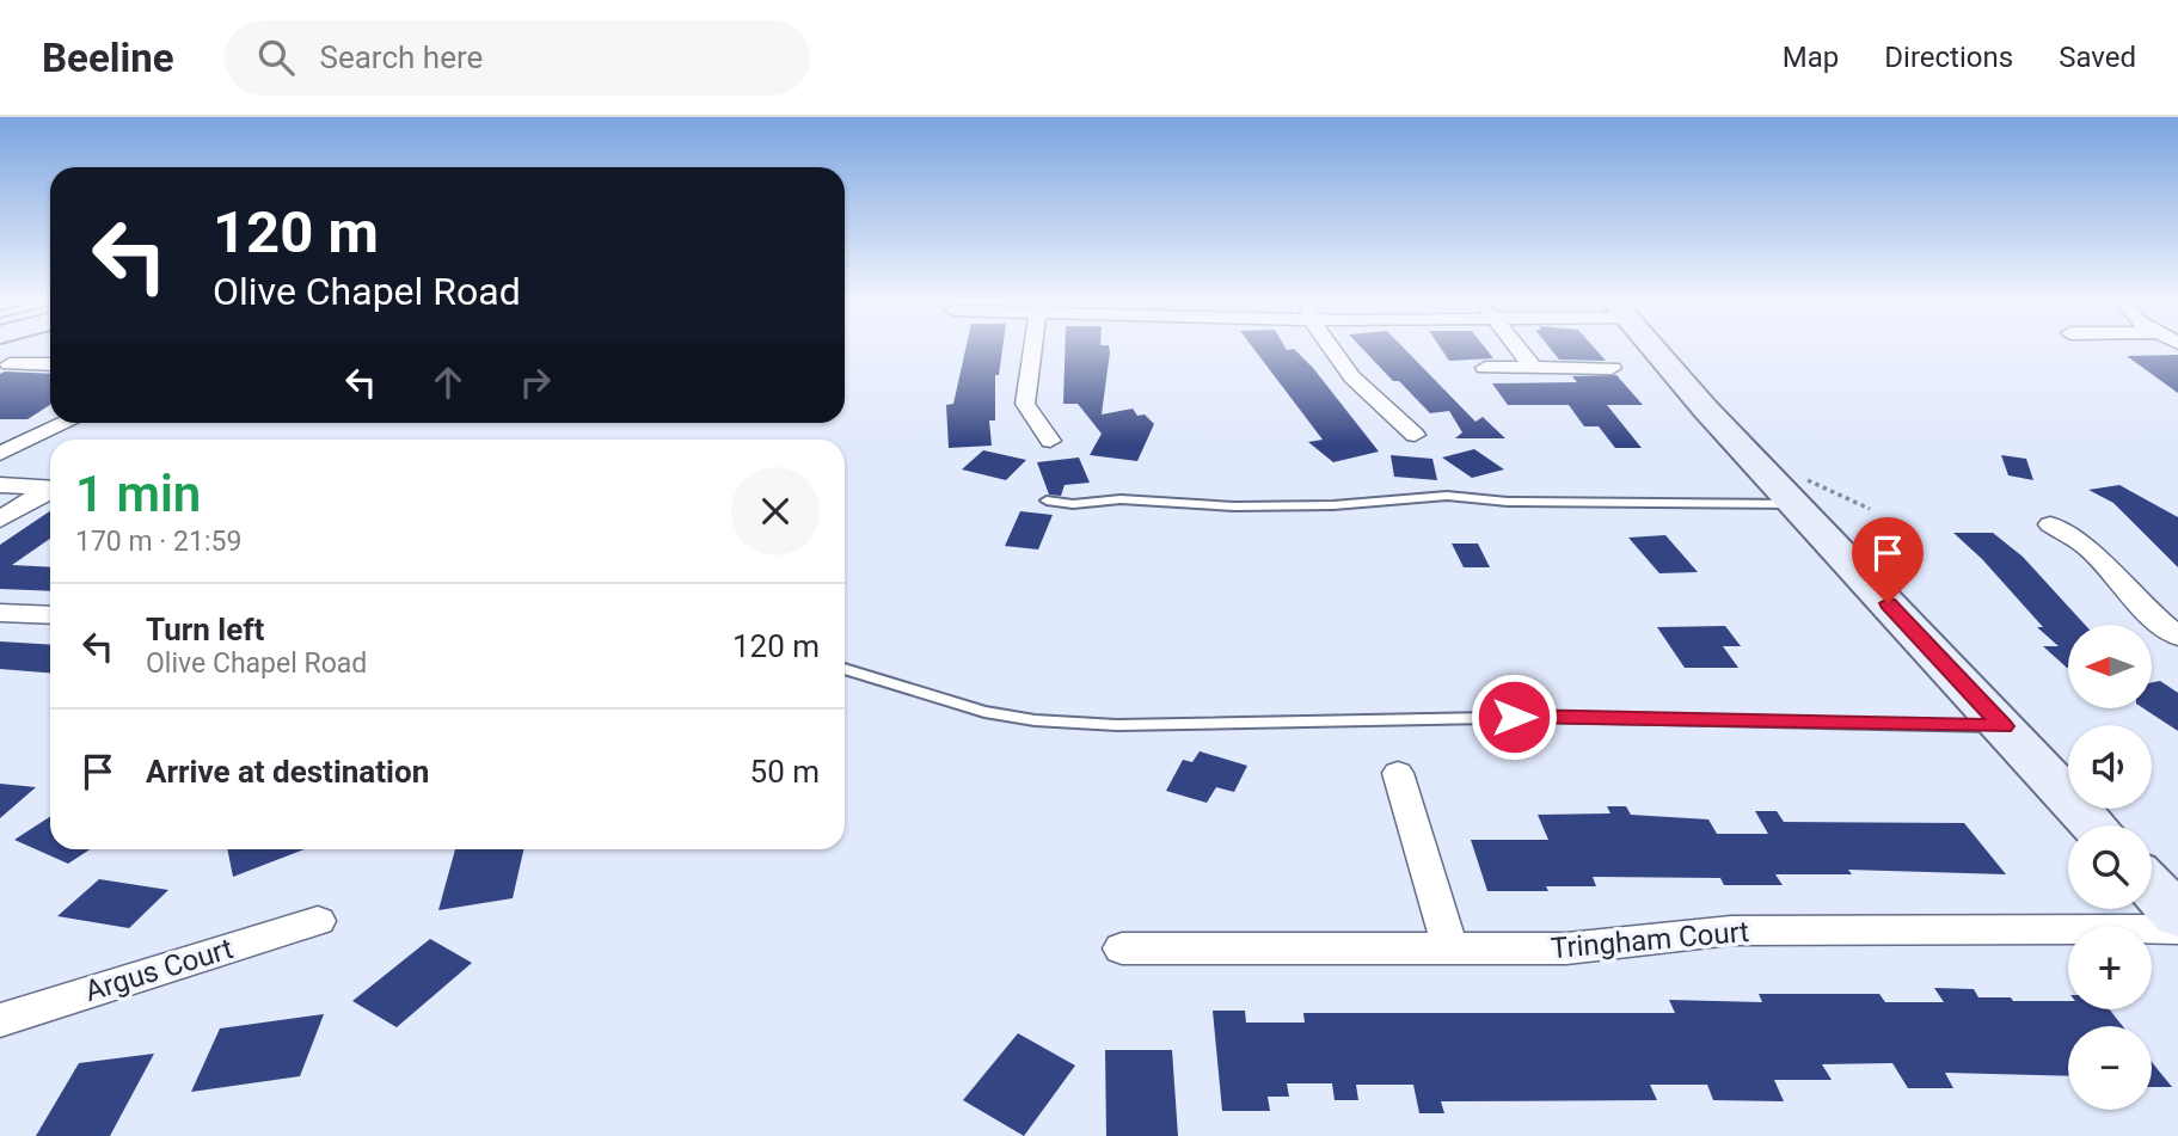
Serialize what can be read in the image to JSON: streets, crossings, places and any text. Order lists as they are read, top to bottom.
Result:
{
  "streets": {
    "street": ["Tringham Court", "Argus Court"]
  },
  "north": "left",
  "page": {
    "header": "Beeline",
    "search": "Search here",
    "nav": ["Map", "Directions", "Saved"],
    "turn": ["120 m", "Olive Chapel Road"],
    "heading": ["1 min", "170 m · 21:59"],
    "list": [
      {
        "name": "Turn left",
        "note": "Olive Chapel Road",
        "value": "120 m"
      },
      {
        "name": "Arrive at destination",
        "value": "50 m"
      }
    ],
    "map_buttons": ["+", "−"]
  }
}
